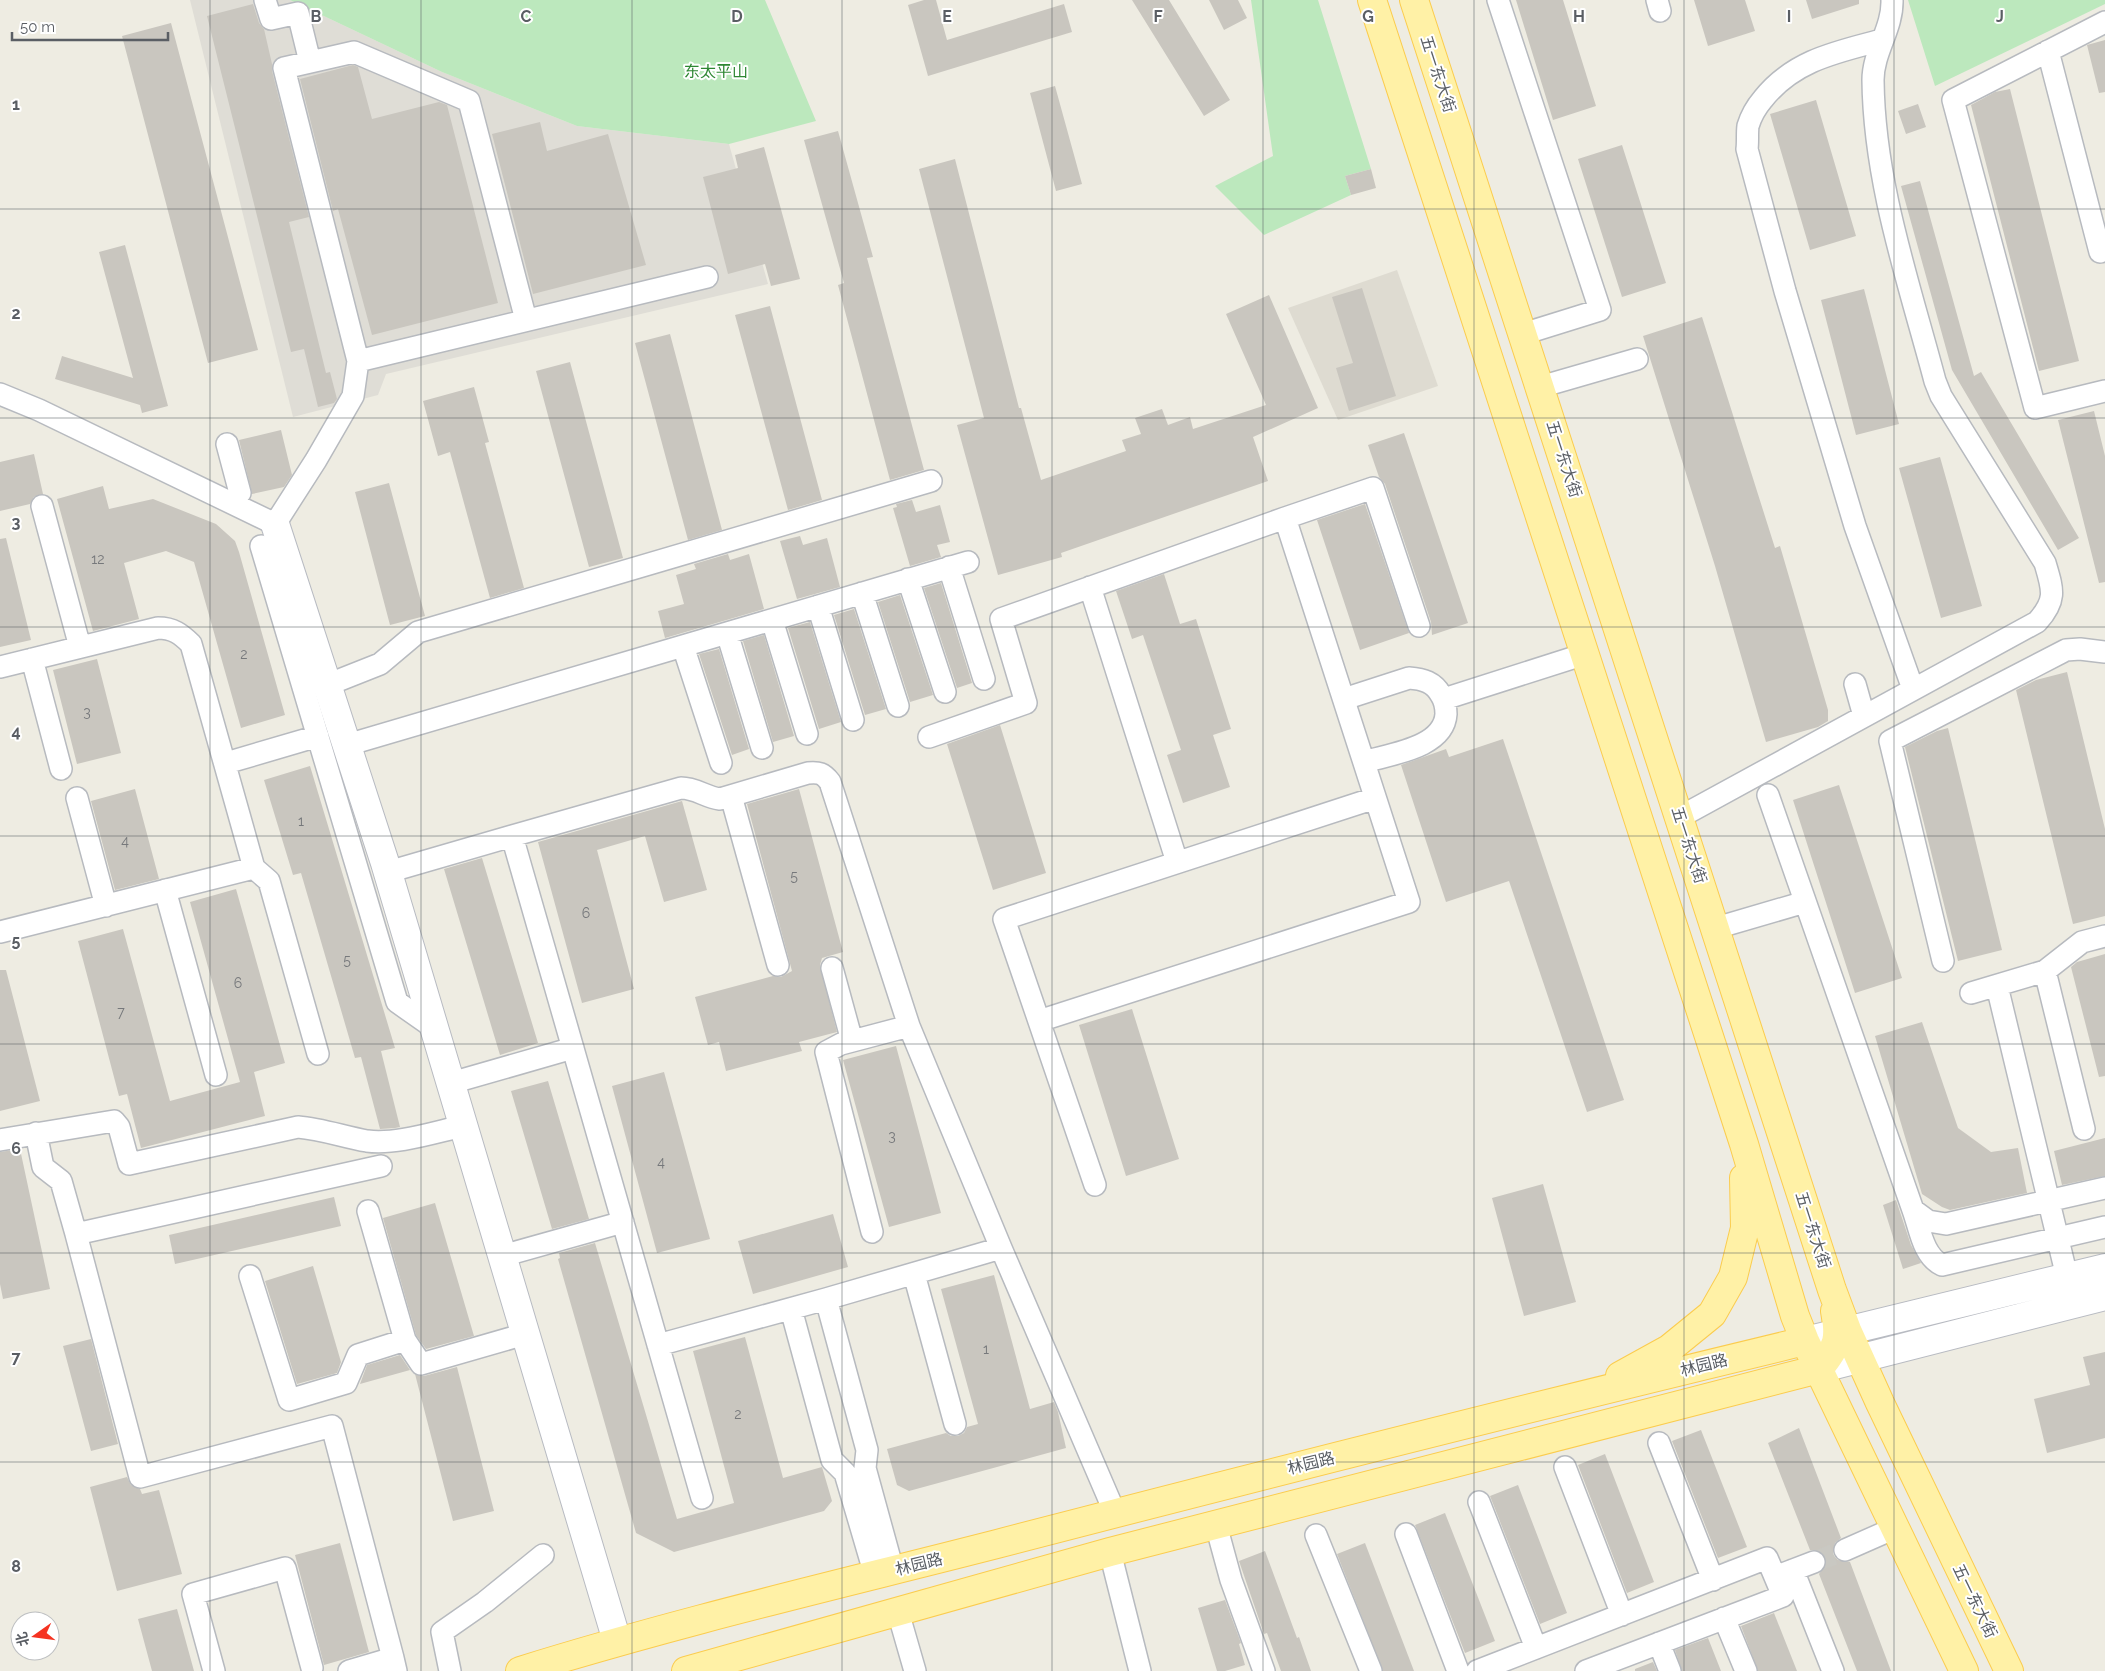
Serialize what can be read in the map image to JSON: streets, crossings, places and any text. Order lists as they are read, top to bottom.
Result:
{
  "streets": {
    "main road": ["五一东大街", "林园路"]
  },
  "crossings": [
    ["五一东大街", "林园路"]
  ],
  "parks": ["东太平山"],
  "house_numbers": [
    "12",
    "2",
    "3",
    "1",
    "4",
    "5",
    "6",
    "5",
    "6",
    "7",
    "3",
    "4",
    "1",
    "2"
  ],
  "scale_bar": "50 m",
  "north": "left",
  "grid": {
    "columns": [
      "B",
      "C",
      "D",
      "E",
      "F",
      "G",
      "H",
      "I",
      "J"
    ],
    "rows": [
      "1",
      "2",
      "3",
      "4",
      "5",
      "6",
      "7",
      "8"
    ]
  }
}
